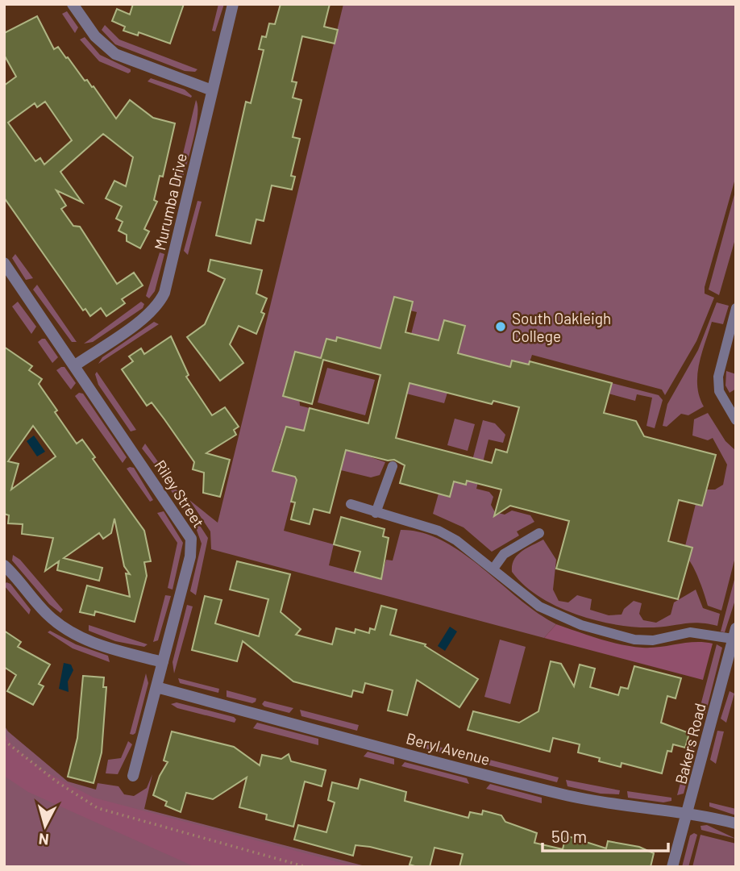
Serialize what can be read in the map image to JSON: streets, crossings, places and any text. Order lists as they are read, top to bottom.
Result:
{
  "streets": {
    "street": [
      "Murumba Drive",
      "Riley Street",
      "Bakers Road",
      "Beryl Avenue"
    ]
  },
  "crossings": [
    ["Murumba Drive", "Riley Street"],
    ["Riley Street", "Beryl Avenue"],
    ["Bakers Road", "Beryl Avenue"]
  ],
  "places": ["South Oakleigh College"],
  "scale_bar": "50 m",
  "north": "bottom"
}
